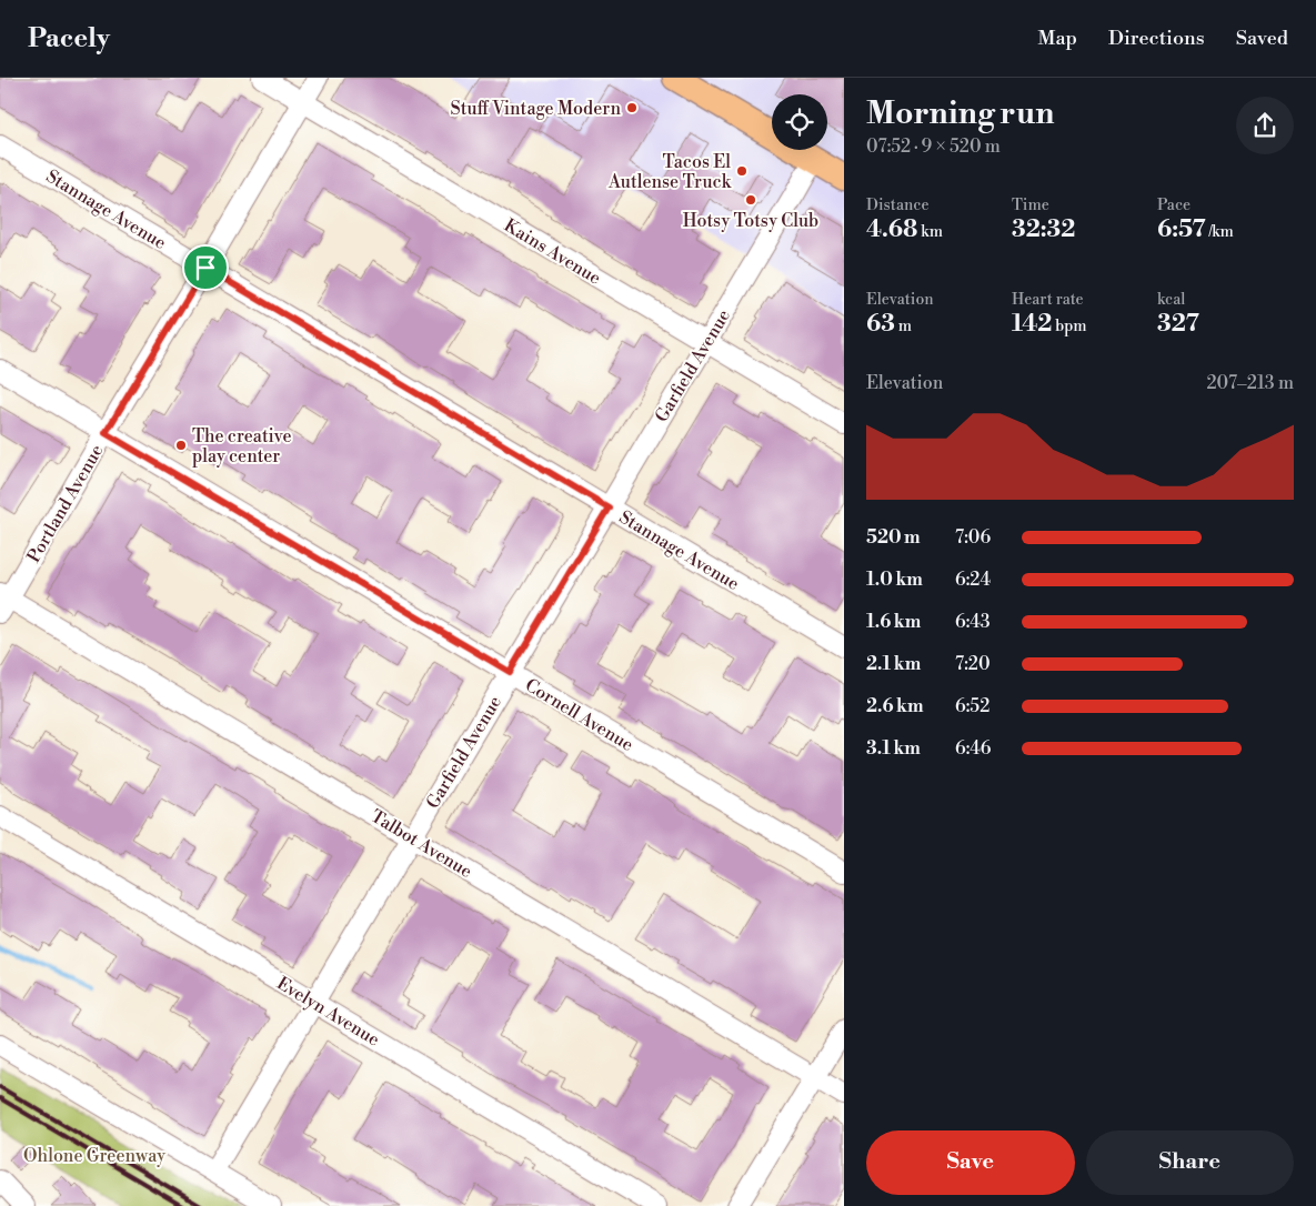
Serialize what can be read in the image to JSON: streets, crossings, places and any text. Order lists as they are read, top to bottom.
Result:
{
  "streets": {
    "street": [
      "Stannage Avenue",
      "Kains Avenue",
      "Garfield Avenue",
      "Portland Avenue",
      "Cornell Avenue",
      "Talbot Avenue",
      "Evelyn Avenue"
    ]
  },
  "crossings": [
    ["Stannage Avenue", "Garfield Avenue"],
    ["Stannage Avenue", "Portland Avenue"],
    ["Kains Avenue", "Garfield Avenue"],
    ["Kains Avenue", "Portland Avenue"],
    ["Garfield Avenue", "Cornell Avenue"],
    ["Garfield Avenue", "Talbot Avenue"],
    ["Garfield Avenue", "Evelyn Avenue"],
    ["Portland Avenue", "Cornell Avenue"],
    ["Portland Avenue", "Talbot Avenue"]
  ],
  "parks": ["Ohlone Greenway"],
  "places": [
    "Stuff Vintage Modern",
    "Tacos El Autlense Truck",
    "Hotsy Totsy Club",
    "The creative play center"
  ],
  "page": {
    "header": "Pacely",
    "nav": ["Map", "Directions", "Saved"],
    "heading": ["Morning run", "07:52 · 9 × 520 m"],
    "stats": [
      ["Distance", "4.68 km"],
      ["Time", "32:32"],
      ["Pace", "6:57 /km"],
      ["Elevation", "63 m"],
      ["Heart rate", "142 bpm"],
      ["kcal", "327"]
    ],
    "chart": ["Elevation", "207–213 m"],
    "list": [
      {
        "name": "520 m",
        "note": "7:06"
      },
      {
        "name": "1.0 km",
        "note": "6:24"
      },
      {
        "name": "1.6 km",
        "note": "6:43"
      },
      {
        "name": "2.1 km",
        "note": "7:20"
      },
      {
        "name": "2.6 km",
        "note": "6:52"
      },
      {
        "name": "3.1 km",
        "note": "6:46"
      }
    ],
    "buttons": ["Save", "Share"]
  }
}
